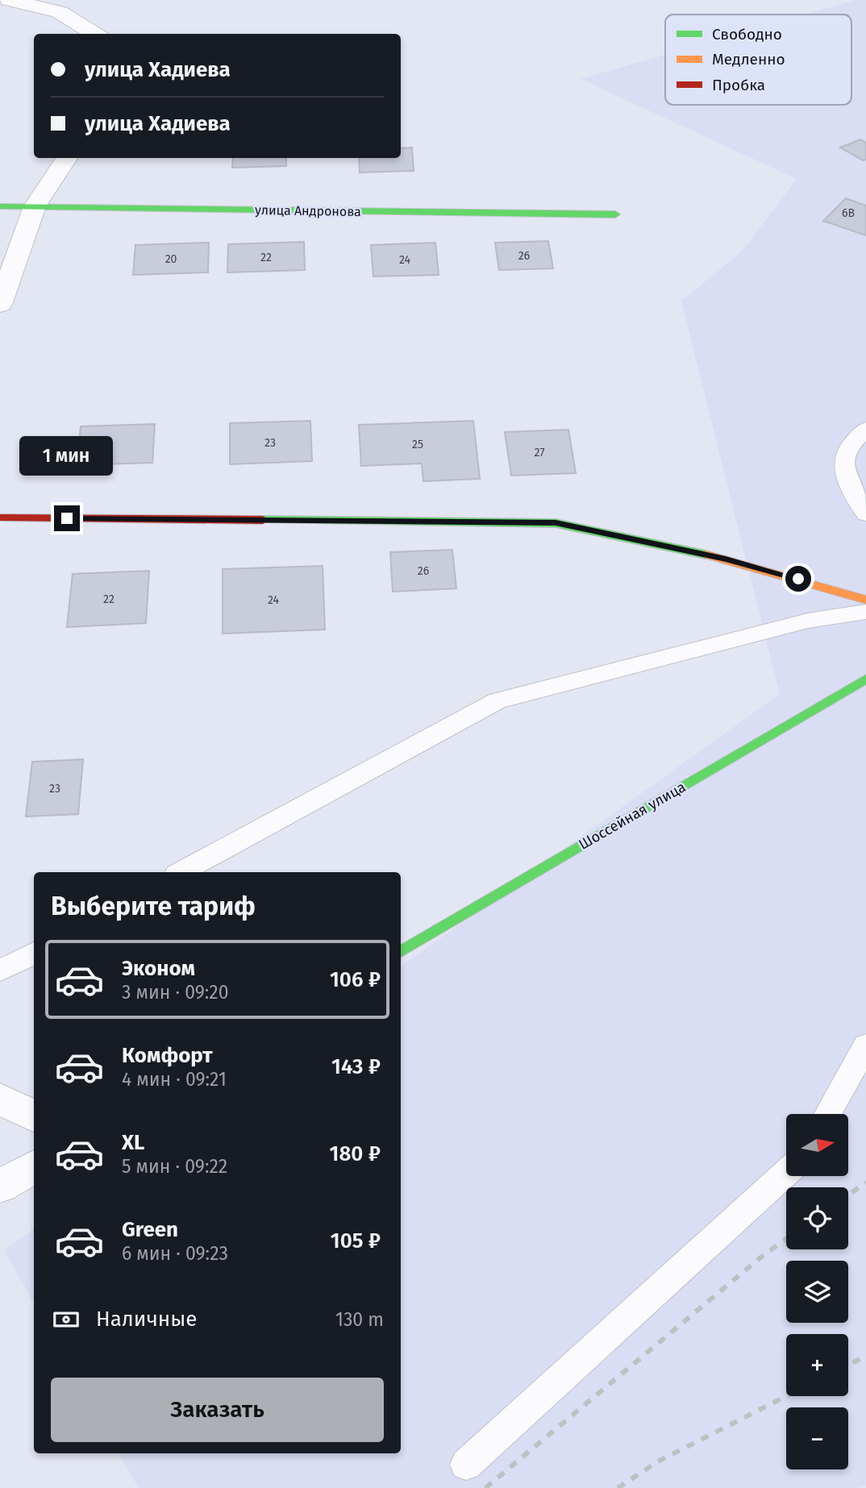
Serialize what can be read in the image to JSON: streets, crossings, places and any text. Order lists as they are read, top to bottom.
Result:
{
  "streets": {
    "street": ["улица Андронова", "Шоссейная улица"]
  },
  "house_numbers": [
    "6В",
    "26",
    "22",
    "20",
    "24",
    "23",
    "25",
    "27",
    "26",
    "22",
    "24",
    "23"
  ],
  "legend": ["Свободно", "Медленно", "Пробка"],
  "north": "right",
  "page": {
    "banner": ["улица Хадиева", "улица Хадиева"],
    "bubble": "1 мин",
    "heading": "Выберите тариф",
    "list": [
      {
        "name": "Эконом",
        "note": "3 мин · 09:20",
        "value": "106 ₽"
      },
      {
        "name": "Комфорт",
        "note": "4 мин · 09:21",
        "value": "143 ₽"
      },
      {
        "name": "XL",
        "note": "5 мин · 09:22",
        "value": "180 ₽"
      },
      {
        "name": "Green",
        "note": "6 мин · 09:23",
        "value": "105 ₽"
      }
    ],
    "map_buttons": ["+", "−"],
    "pay": ["Наличные", "130 m"],
    "buttons": "Заказать"
  }
}
